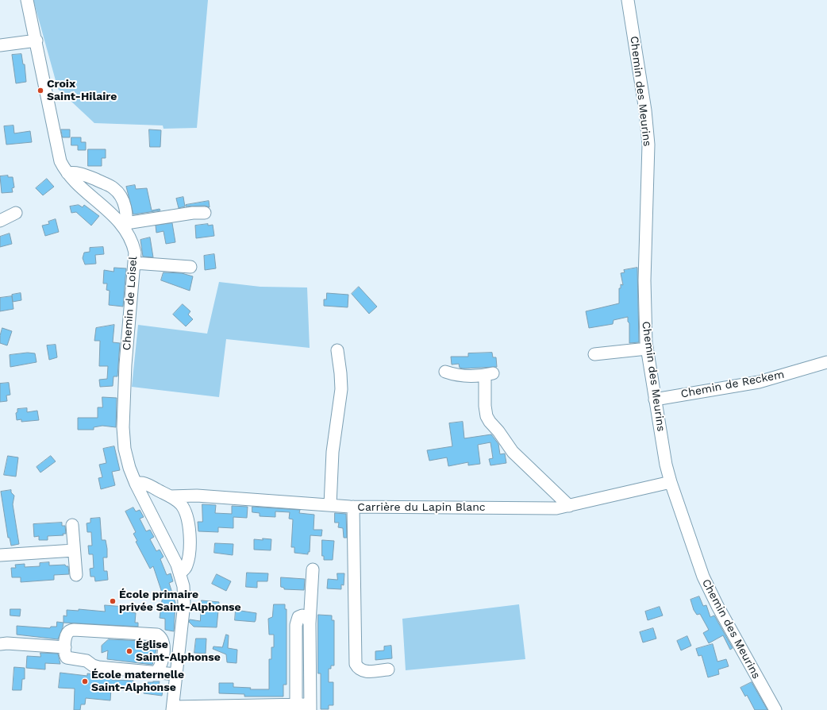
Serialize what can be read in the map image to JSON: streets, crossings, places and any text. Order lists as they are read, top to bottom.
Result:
{
  "streets": {
    "street": [
      "Chemin des Meurins",
      "Chemin de Loisel",
      "Chemin de Reckem",
      "Carrière du Lapin Blanc"
    ]
  },
  "crossings": [
    ["Chemin des Meurins", "Chemin de Reckem"],
    ["Chemin des Meurins", "Carrière du Lapin Blanc"]
  ],
  "places": [
    "Croix Saint-Hilaire",
    "École primaire privée Saint-Alphonse",
    "Église Saint-Alphonse",
    "École maternelle Saint-Alphonse"
  ]
}
